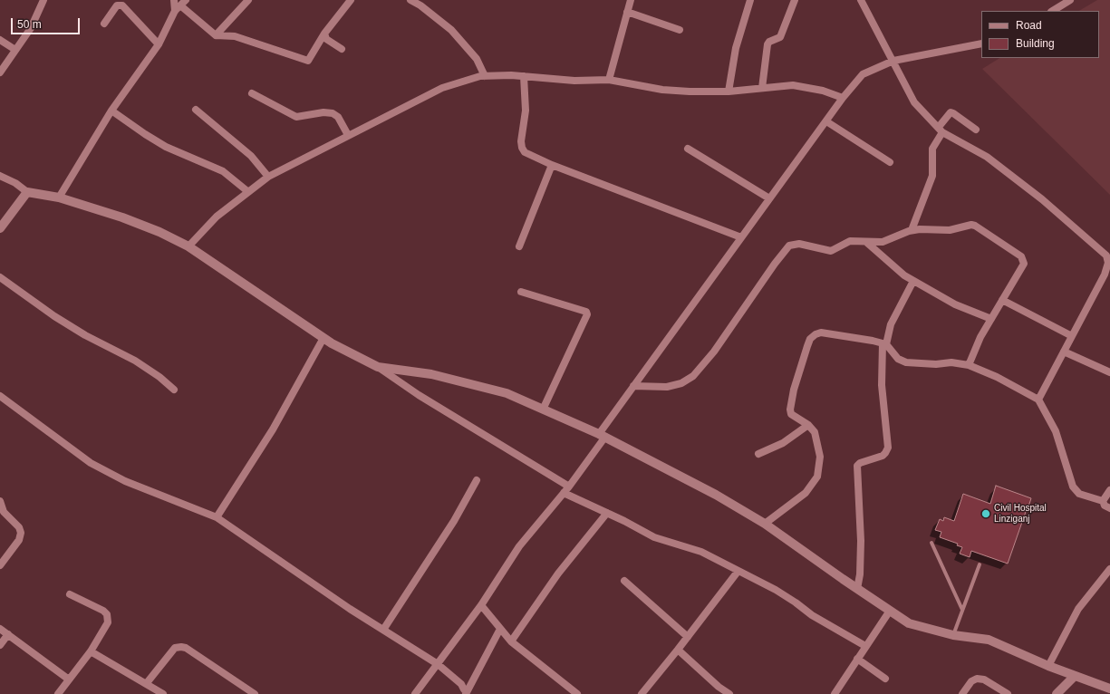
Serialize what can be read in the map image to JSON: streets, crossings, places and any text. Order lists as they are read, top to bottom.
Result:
{
  "places": ["Civil Hospital Linziganj"],
  "legend": ["Road", "Building"],
  "scale_bar": "50 m"
}
